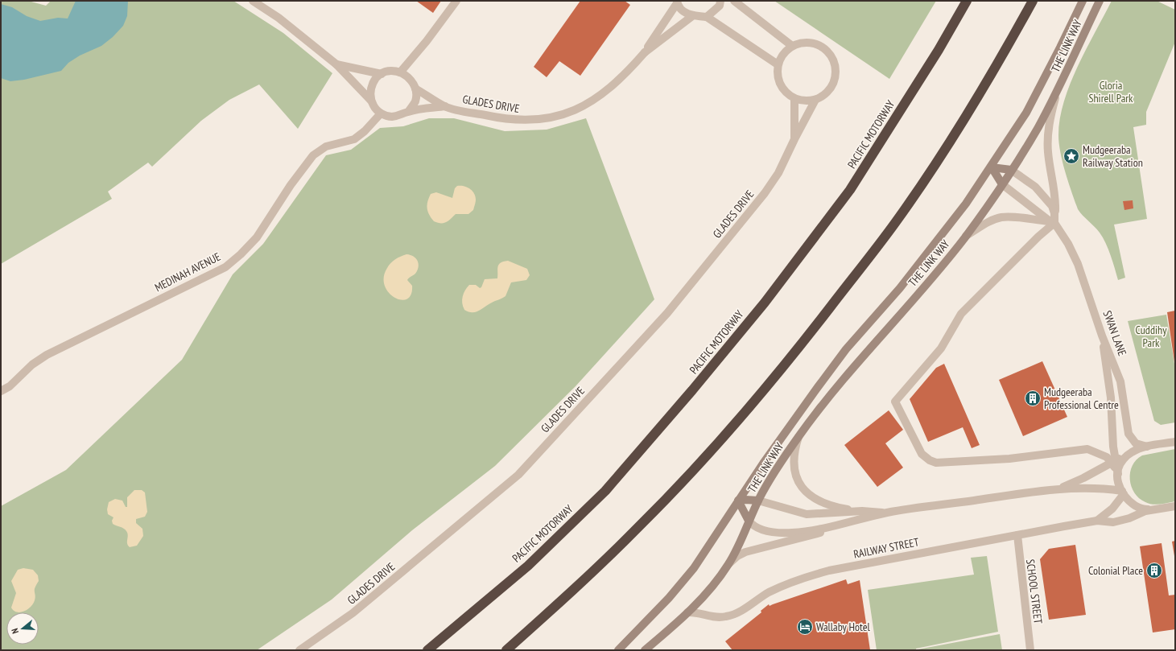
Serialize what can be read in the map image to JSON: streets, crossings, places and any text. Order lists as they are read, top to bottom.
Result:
{
  "streets": {
    "highway": ["PACIFIC MOTORWAY"],
    "main road": ["THE LINK WAY"],
    "street": [
      "GLADES DRIVE",
      "MEDINAH AVENUE",
      "SWAN LANE",
      "RAILWAY STREET",
      "SCHOOL STREET"
    ]
  },
  "crossings": [
    ["THE LINK WAY", "SWAN LANE"],
    ["GLADES DRIVE", "MEDINAH AVENUE"],
    ["SWAN LANE", "RAILWAY STREET"],
    ["RAILWAY STREET", "SCHOOL STREET"]
  ],
  "parks": ["Gloria Shirell Park", "Cuddihy Park"],
  "places": {
    "place": ["Mudgeeraba Railway Station"],
    "building": ["Mudgeeraba Professional Centre", "Colonial Place"],
    "hotel": ["Wallaby Hotel"]
  },
  "north": "left"
}
